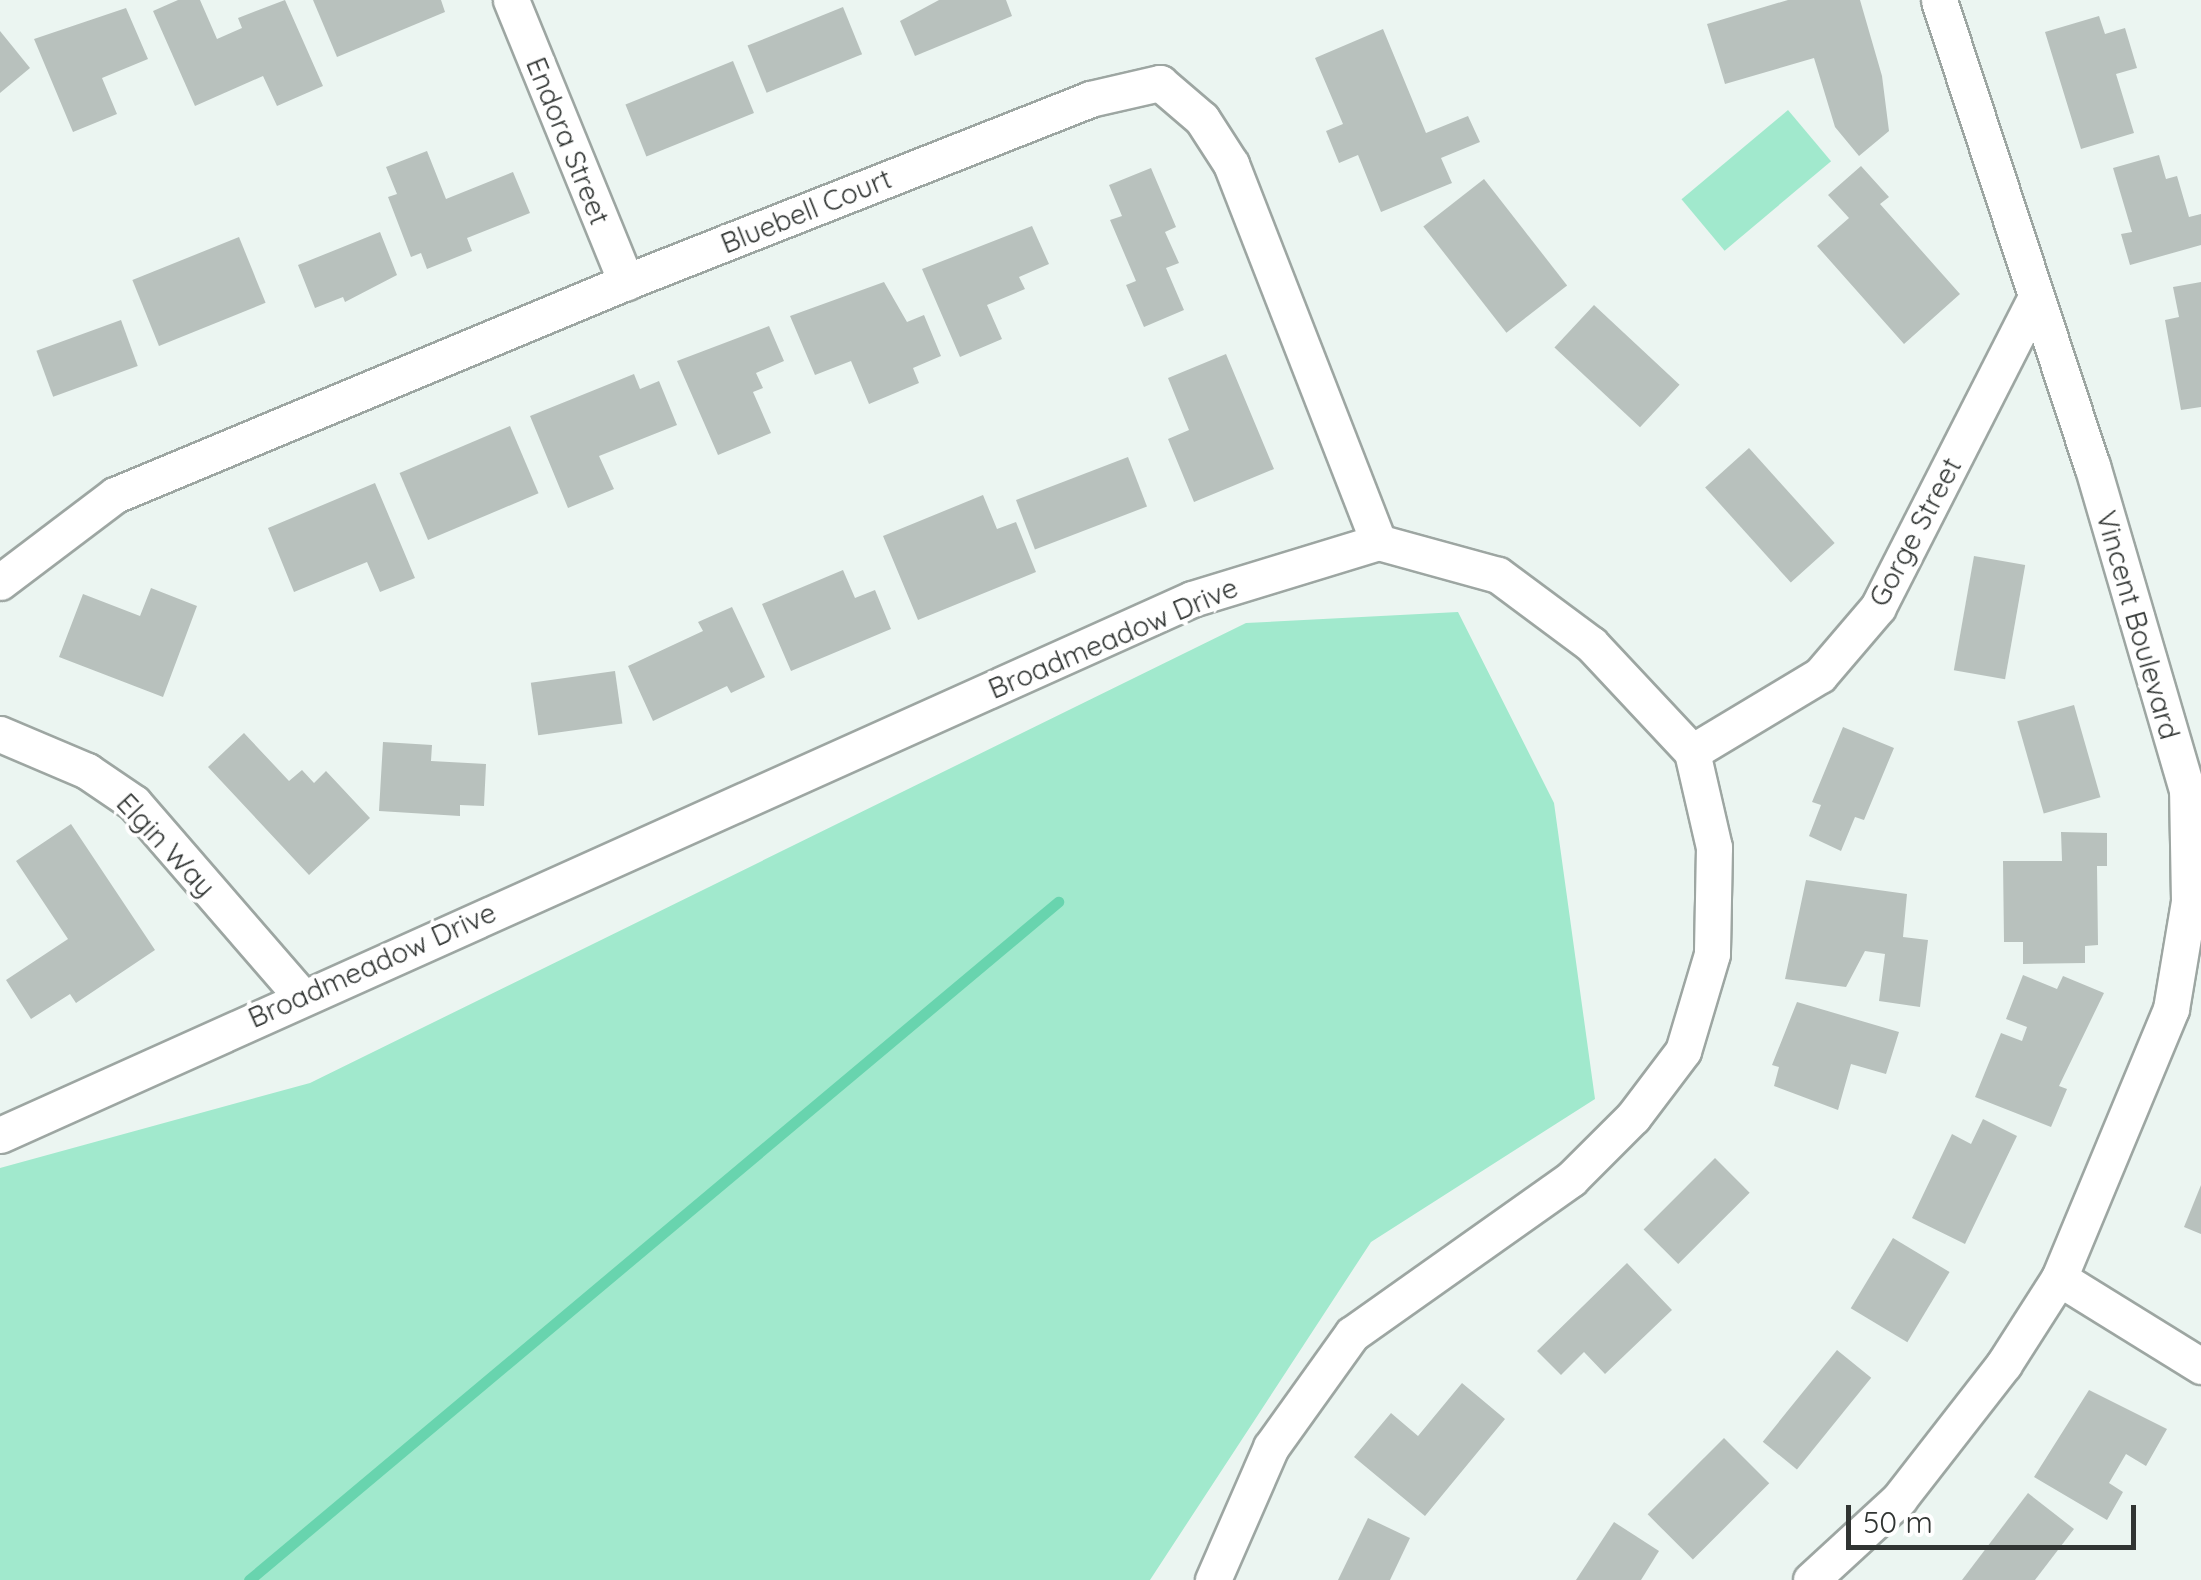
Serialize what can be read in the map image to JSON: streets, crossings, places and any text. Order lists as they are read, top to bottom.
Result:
{
  "streets": {
    "street": [
      "Endora Street",
      "Bluebell Court",
      "Gorge Street",
      "Vincent Boulevard",
      "Broadmeadow Drive",
      "Elgin Way"
    ]
  },
  "crossings": [
    ["Endora Street", "Bluebell Court"],
    ["Bluebell Court", "Broadmeadow Drive"],
    ["Gorge Street", "Vincent Boulevard"],
    ["Broadmeadow Drive", "Elgin Way"]
  ],
  "scale_bar": "50 m"
}
